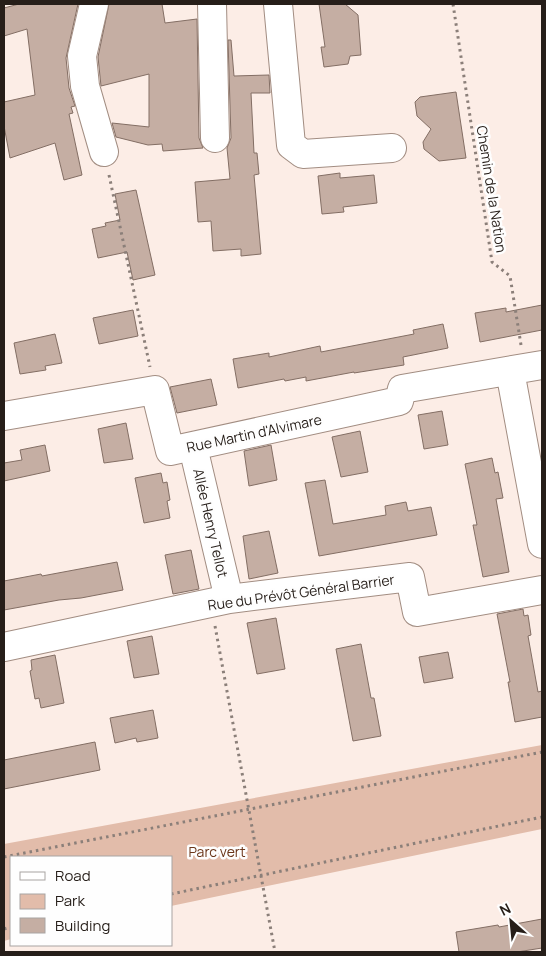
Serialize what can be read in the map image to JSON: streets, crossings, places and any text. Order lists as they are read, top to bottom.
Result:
{
  "streets": {
    "street": ["Rue Martin d'Alvimare", "Allée Henry Tellot", "Rue du Prévôt Général Barrier"],
    "path": ["Chemin de la Nation"]
  },
  "crossings": [
    ["Chemin de la Nation", "Rue Martin d'Alvimare"],
    ["Rue Martin d'Alvimare", "Allée Henry Tellot"],
    ["Allée Henry Tellot", "Rue du Prévôt Général Barrier"]
  ],
  "parks": ["Parc vert"],
  "legend": ["Road", "Park", "Building"],
  "north": "top left"
}
